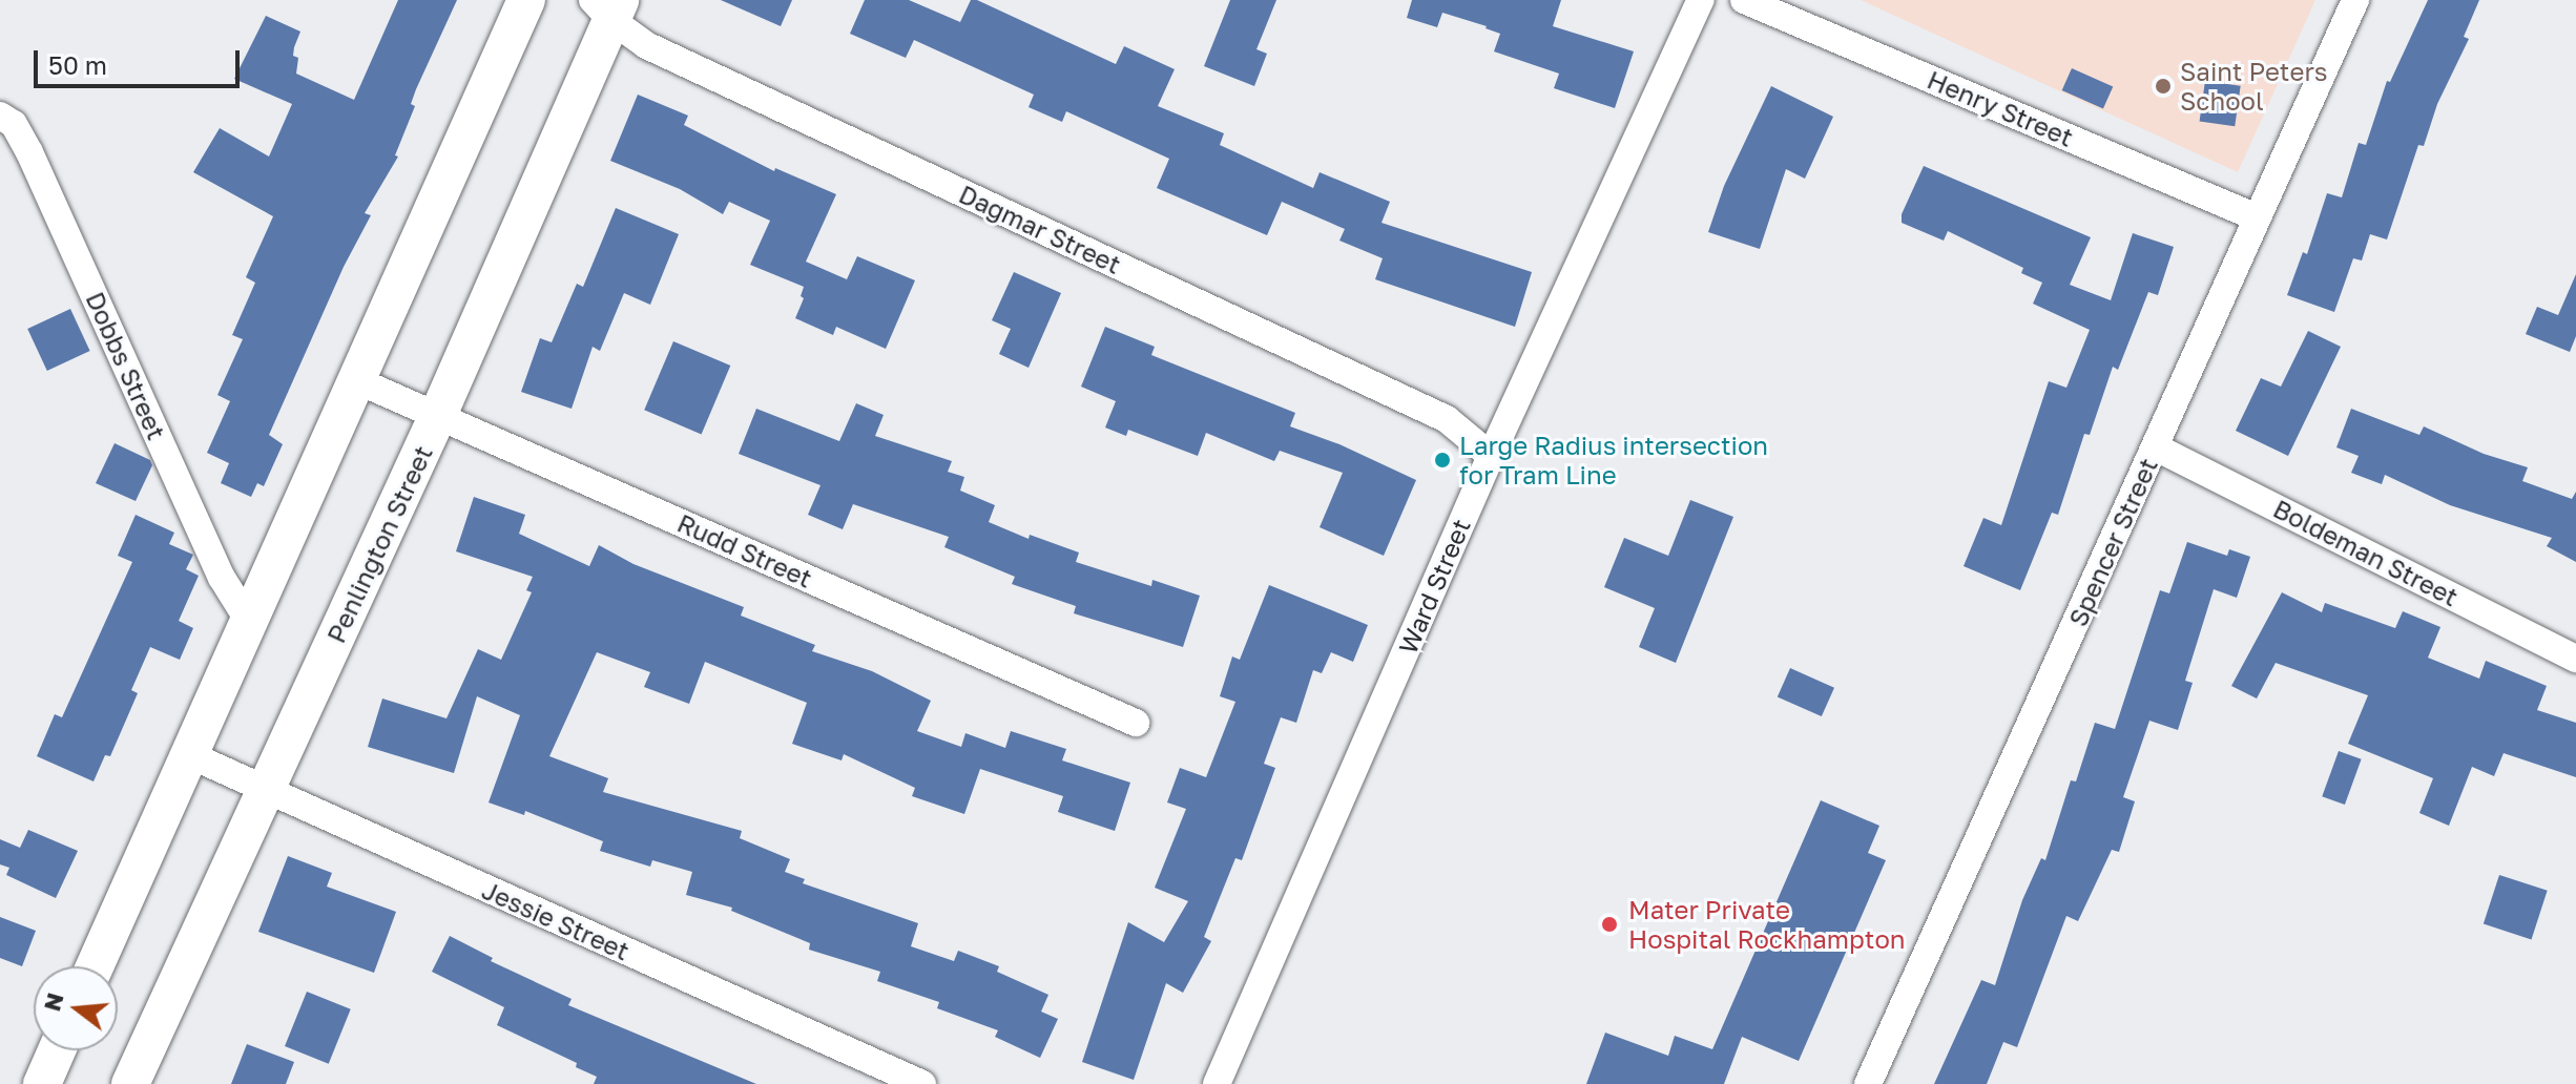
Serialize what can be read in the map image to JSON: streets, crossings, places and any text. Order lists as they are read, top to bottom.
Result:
{
  "streets": {
    "street": [
      "Henry Street",
      "Dagmar Street",
      "Dobbs Street",
      "Spencer Street",
      "Penlington Street",
      "Rudd Street",
      "Boldeman Street",
      "Ward Street",
      "Jessie Street"
    ]
  },
  "crossings": [
    ["Henry Street", "Spencer Street"],
    ["Dagmar Street", "Penlington Street"],
    ["Dagmar Street", "Ward Street"],
    ["Spencer Street", "Boldeman Street"],
    ["Penlington Street", "Rudd Street"],
    ["Penlington Street", "Jessie Street"]
  ],
  "places": ["Saint Peters School", "Large Radius intersection for Tram Line", "Mater Private Hospital Rockhampton"],
  "scale_bar": "50 m",
  "north": "left"
}
